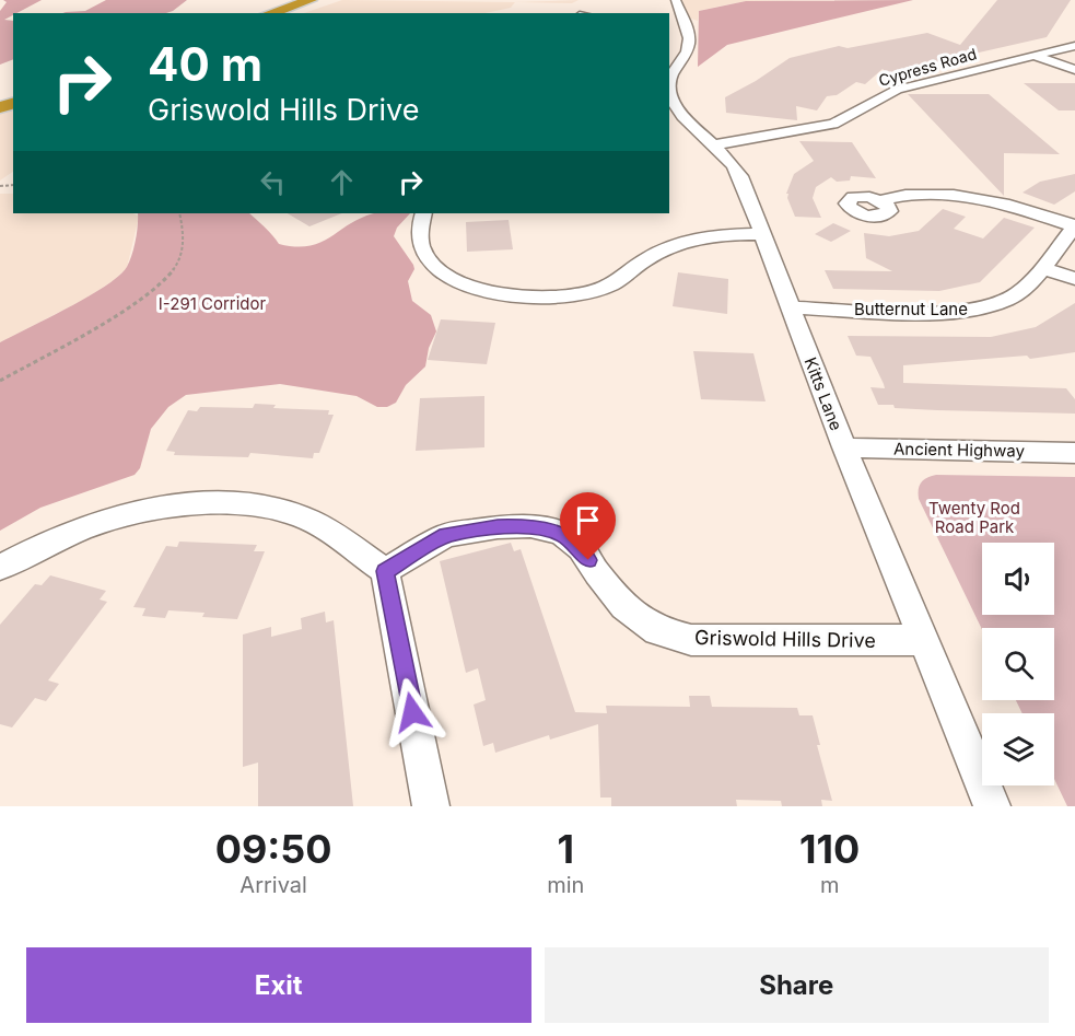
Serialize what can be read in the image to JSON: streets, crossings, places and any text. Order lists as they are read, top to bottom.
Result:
{
  "streets": {
    "street": [
      "Cypress Road",
      "Butternut Lane",
      "Kitts Lane",
      "Ancient Highway",
      "Griswold Hills Drive"
    ]
  },
  "crossings": [
    ["Cypress Road", "Kitts Lane"],
    ["Butternut Lane", "Kitts Lane"],
    ["Kitts Lane", "Ancient Highway"],
    ["Kitts Lane", "Griswold Hills Drive"]
  ],
  "parks": ["I-291 Corridor", "Twenty Rod Road Park"],
  "page": {
    "turn": ["40 m", "Griswold Hills Drive"],
    "eta": [
      "09:50",
      "Arrival",
      "1",
      "min",
      "110",
      "m"
    ],
    "buttons": ["Exit", "Share"]
  }
}
